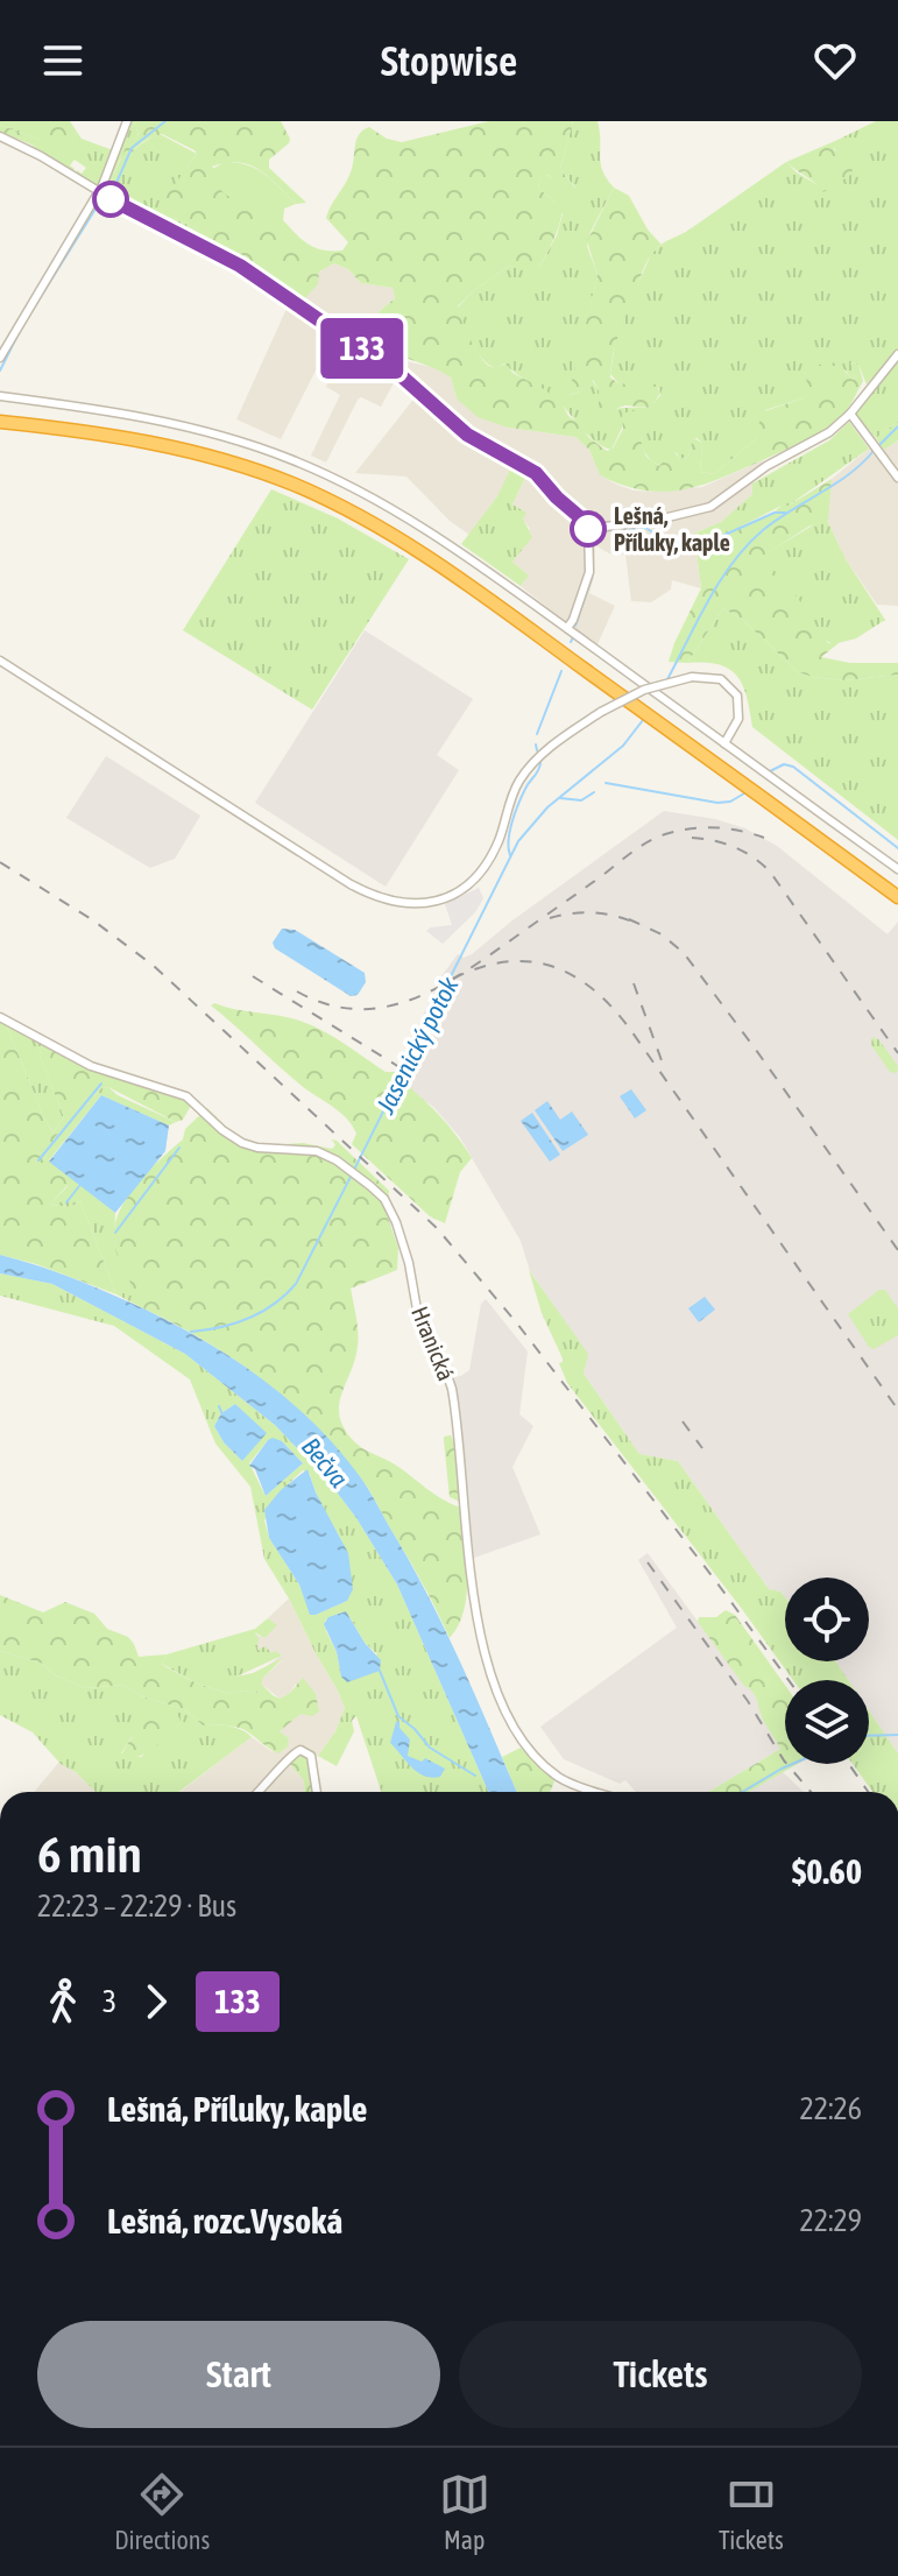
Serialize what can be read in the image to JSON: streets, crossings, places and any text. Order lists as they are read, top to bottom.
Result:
{
  "streets": {
    "street": ["Hranická"]
  },
  "water": ["Jasenický potok", "Bečva"],
  "places": ["Lešná, Příluky, kaple"],
  "lines": ["bus line 133"],
  "page": {
    "header": "Stopwise",
    "on_map": "133",
    "heading": ["6 min", "22:23 – 22:29 · Bus", "$0.60"],
    "legs": ["3", "133"],
    "list": [
      {
        "name": "Lešná, Příluky, kaple",
        "value": "22:26"
      },
      {
        "name": "Lešná, rozc.Vysoká",
        "value": "22:29"
      }
    ],
    "buttons": ["Start", "Tickets"],
    "tabs": ["Directions", "Map", "Tickets"]
  }
}
